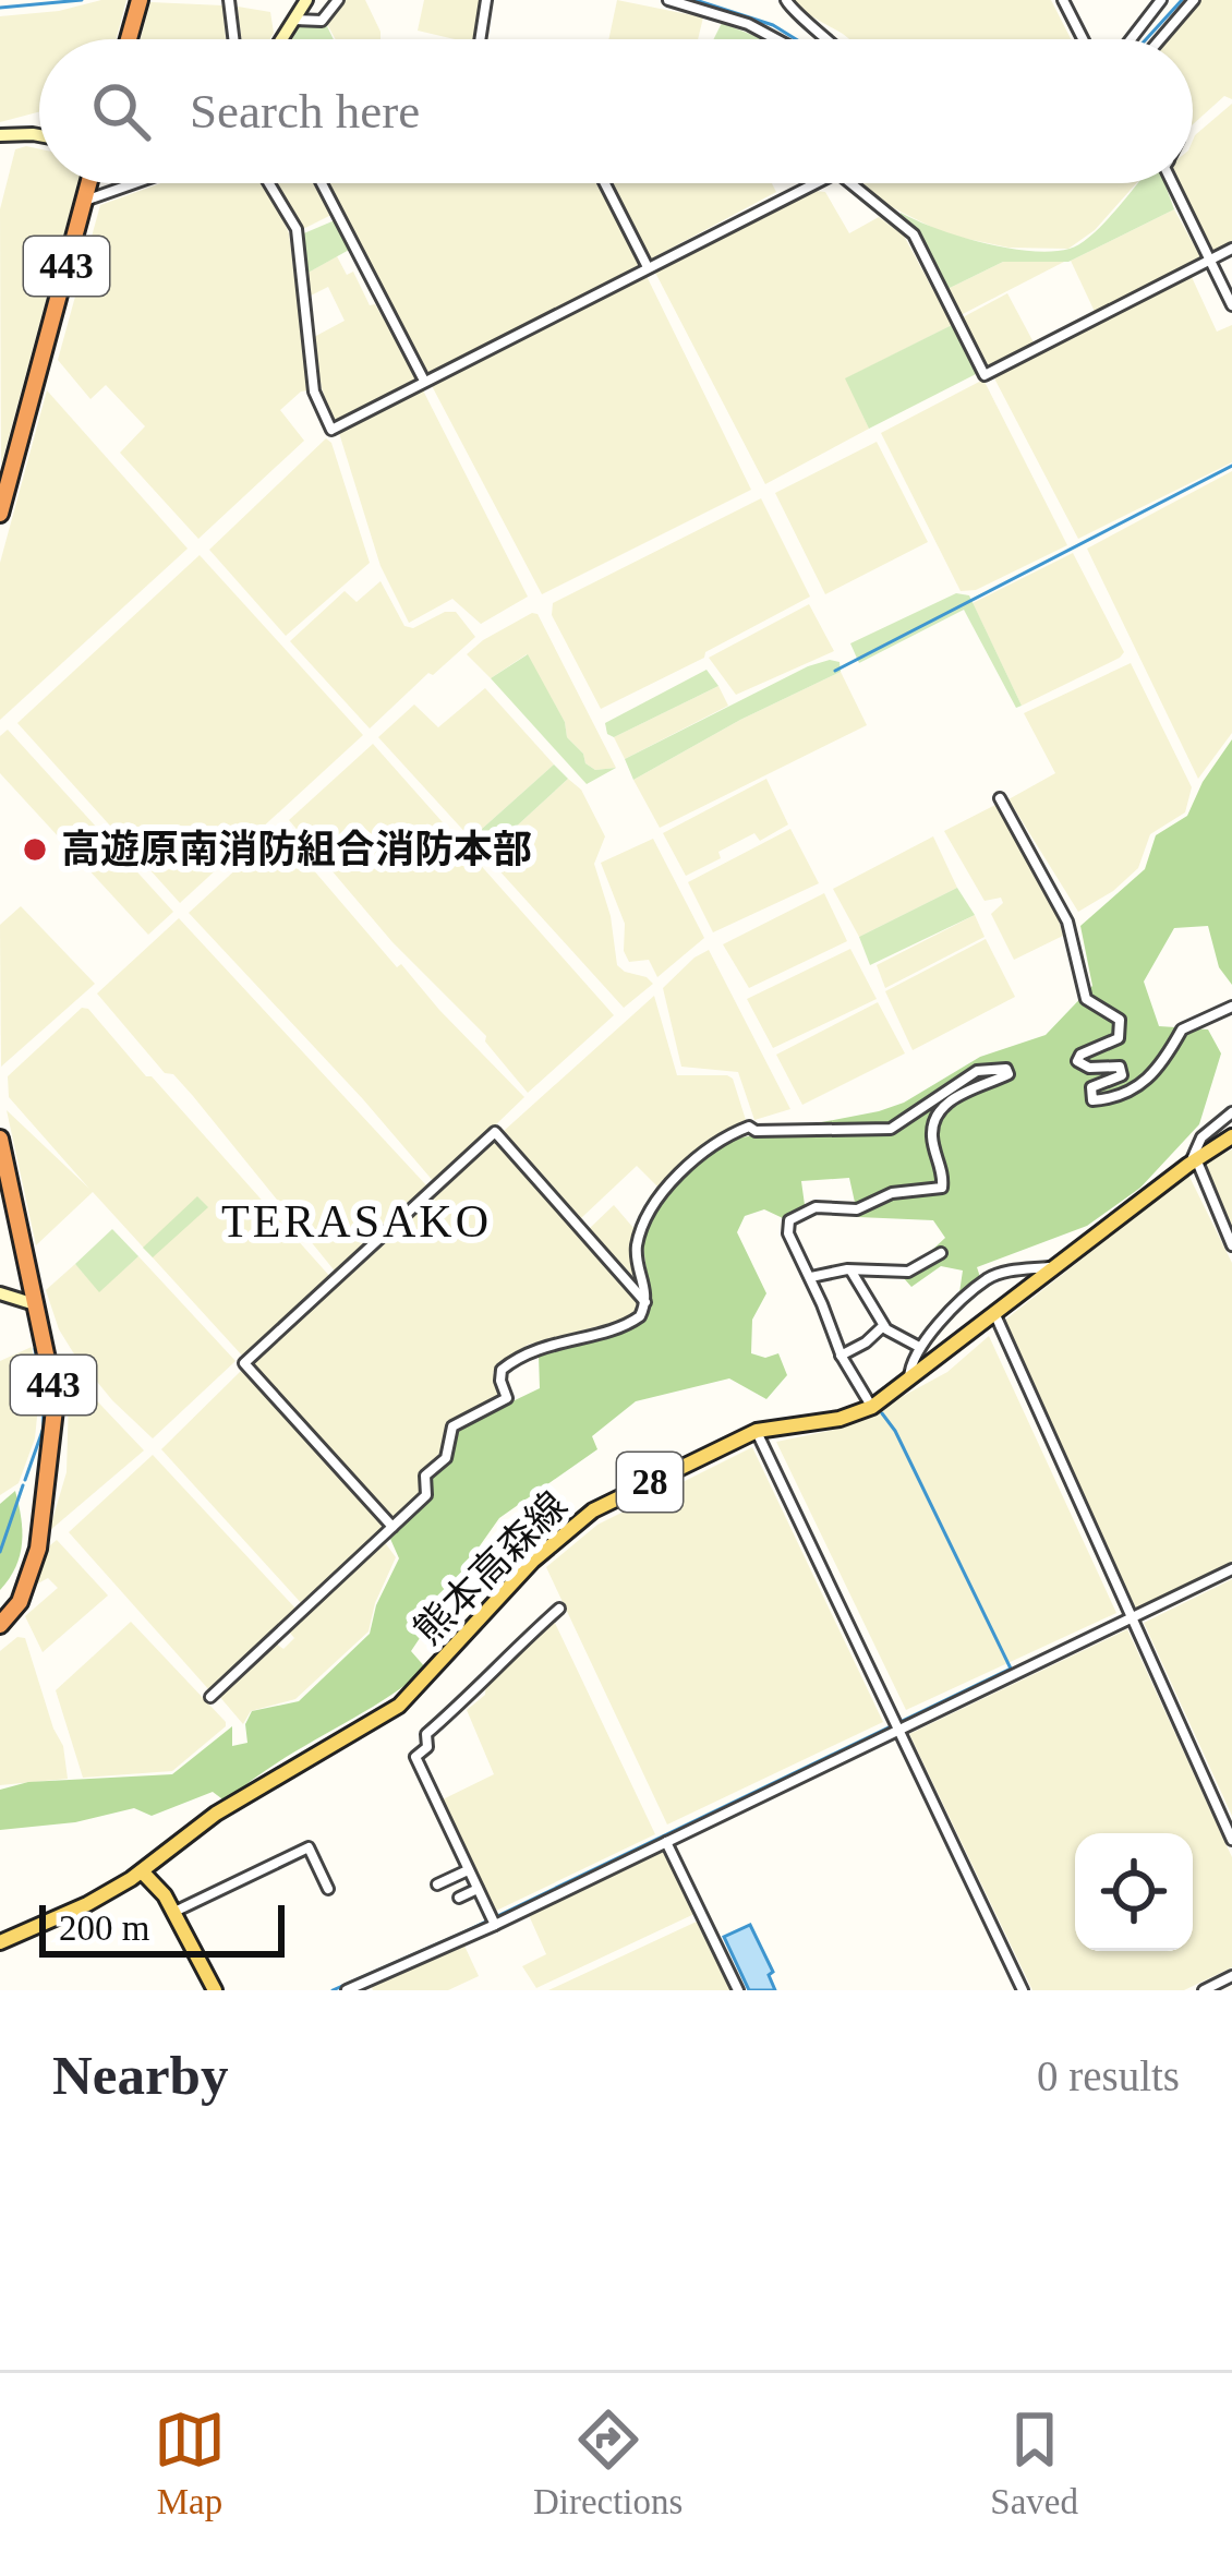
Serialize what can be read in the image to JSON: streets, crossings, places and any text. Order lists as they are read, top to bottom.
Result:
{
  "streets": {
    "highway": ["443"],
    "main road": ["28", "熊本高森線"]
  },
  "districts": ["TERASAKO"],
  "places": ["高遊原南消防組合消防本部"],
  "scale_bar": "200 m",
  "page": {
    "search": "Search here",
    "scale": "200 m",
    "heading": ["Nearby", "0 results"],
    "nav": ["Map", "Directions", "Saved"]
  }
}
